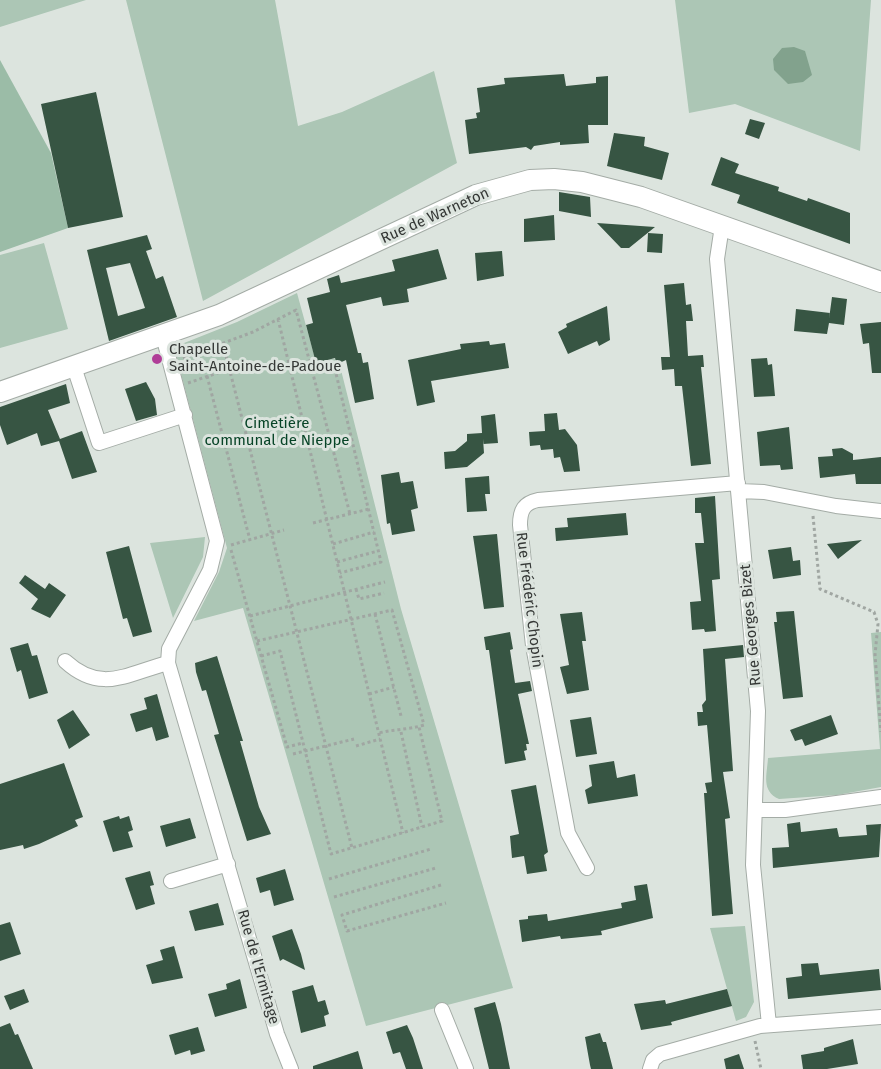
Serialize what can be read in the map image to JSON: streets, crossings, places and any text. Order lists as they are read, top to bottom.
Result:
{
  "streets": {
    "street": [
      "Rue de Warneton",
      "Rue Frédéric Chopin",
      "Rue Georges Bizet",
      "Rue de l'Ermitage"
    ]
  },
  "crossings": [
    ["Rue de Warneton", "Rue Georges Bizet"],
    ["Rue Frédéric Chopin", "Rue Georges Bizet"]
  ],
  "parks": ["Cimetière communal de Nieppe"],
  "places": ["Chapelle Saint-Antoine-de-Padoue"]
}
